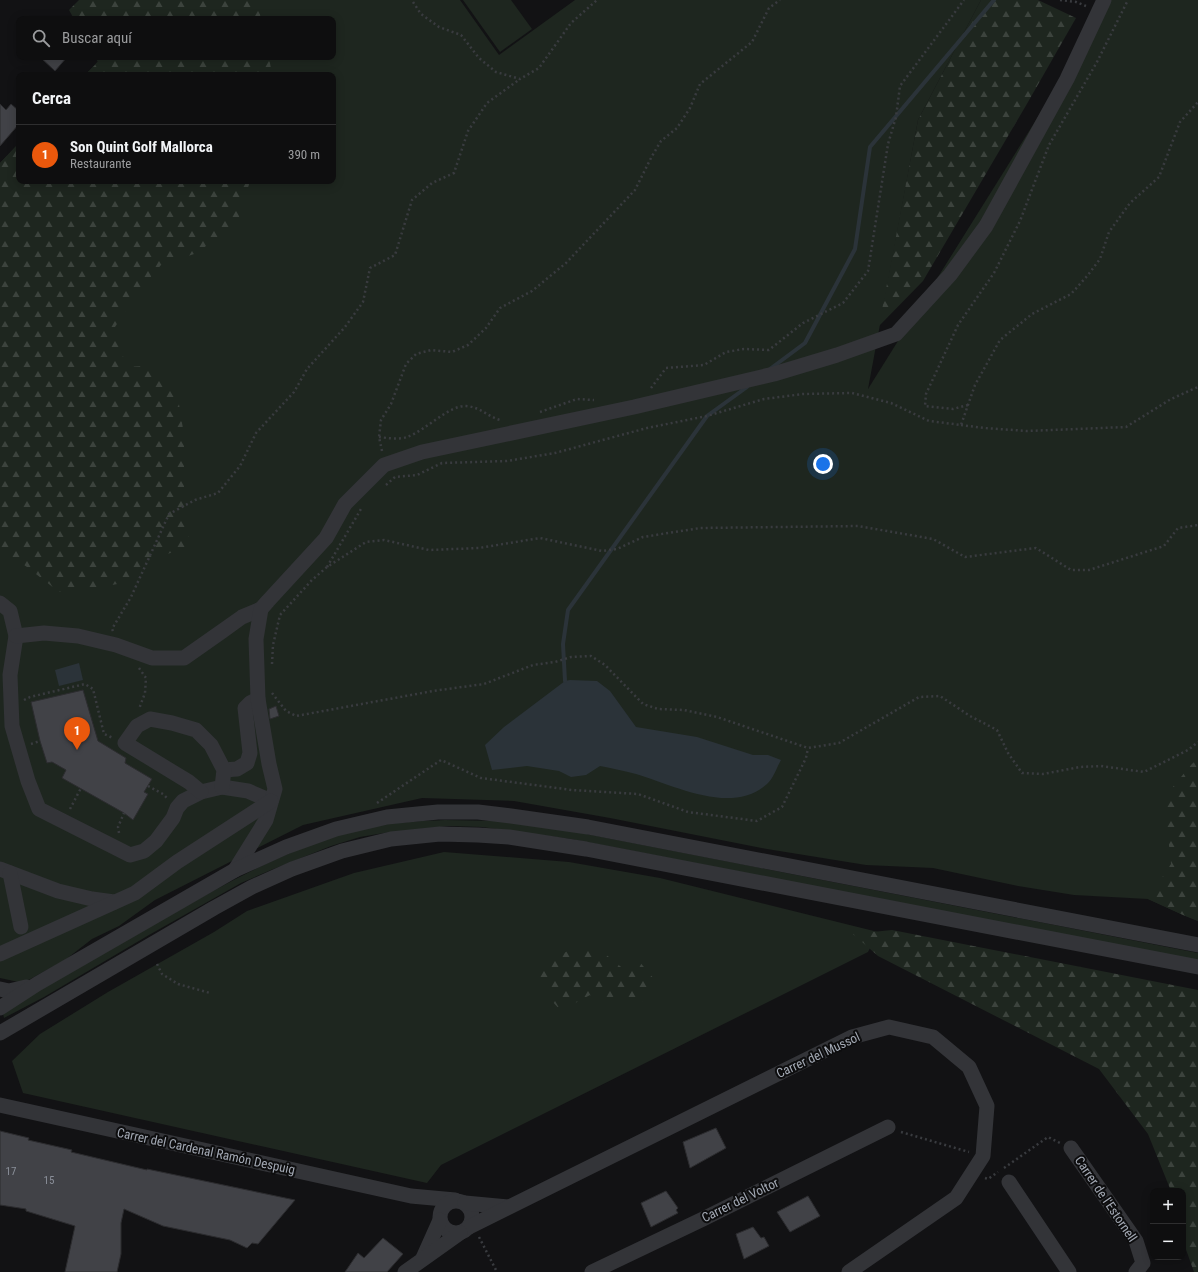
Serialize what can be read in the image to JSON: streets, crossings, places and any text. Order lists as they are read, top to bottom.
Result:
{
  "streets": {
    "street": [
      "Carrer del Mussol",
      "Carrer del Cardenal Ramón Despuig",
      "Carrer de l'Estornell",
      "Carrer del Voltor"
    ]
  },
  "crossings": [
    ["Carrer del Mussol", "Carrer del Cardenal Ramón Despuig"]
  ],
  "house_numbers": ["17", "15"],
  "page": {
    "search": "Buscar aquí",
    "heading": "Cerca",
    "list": [
      {
        "mark": "1",
        "name": "Son Quint Golf Mallorca",
        "note": "Restaurante",
        "value": "390 m"
      }
    ],
    "pins": "1",
    "map_buttons": ["+", "−"]
  }
}
